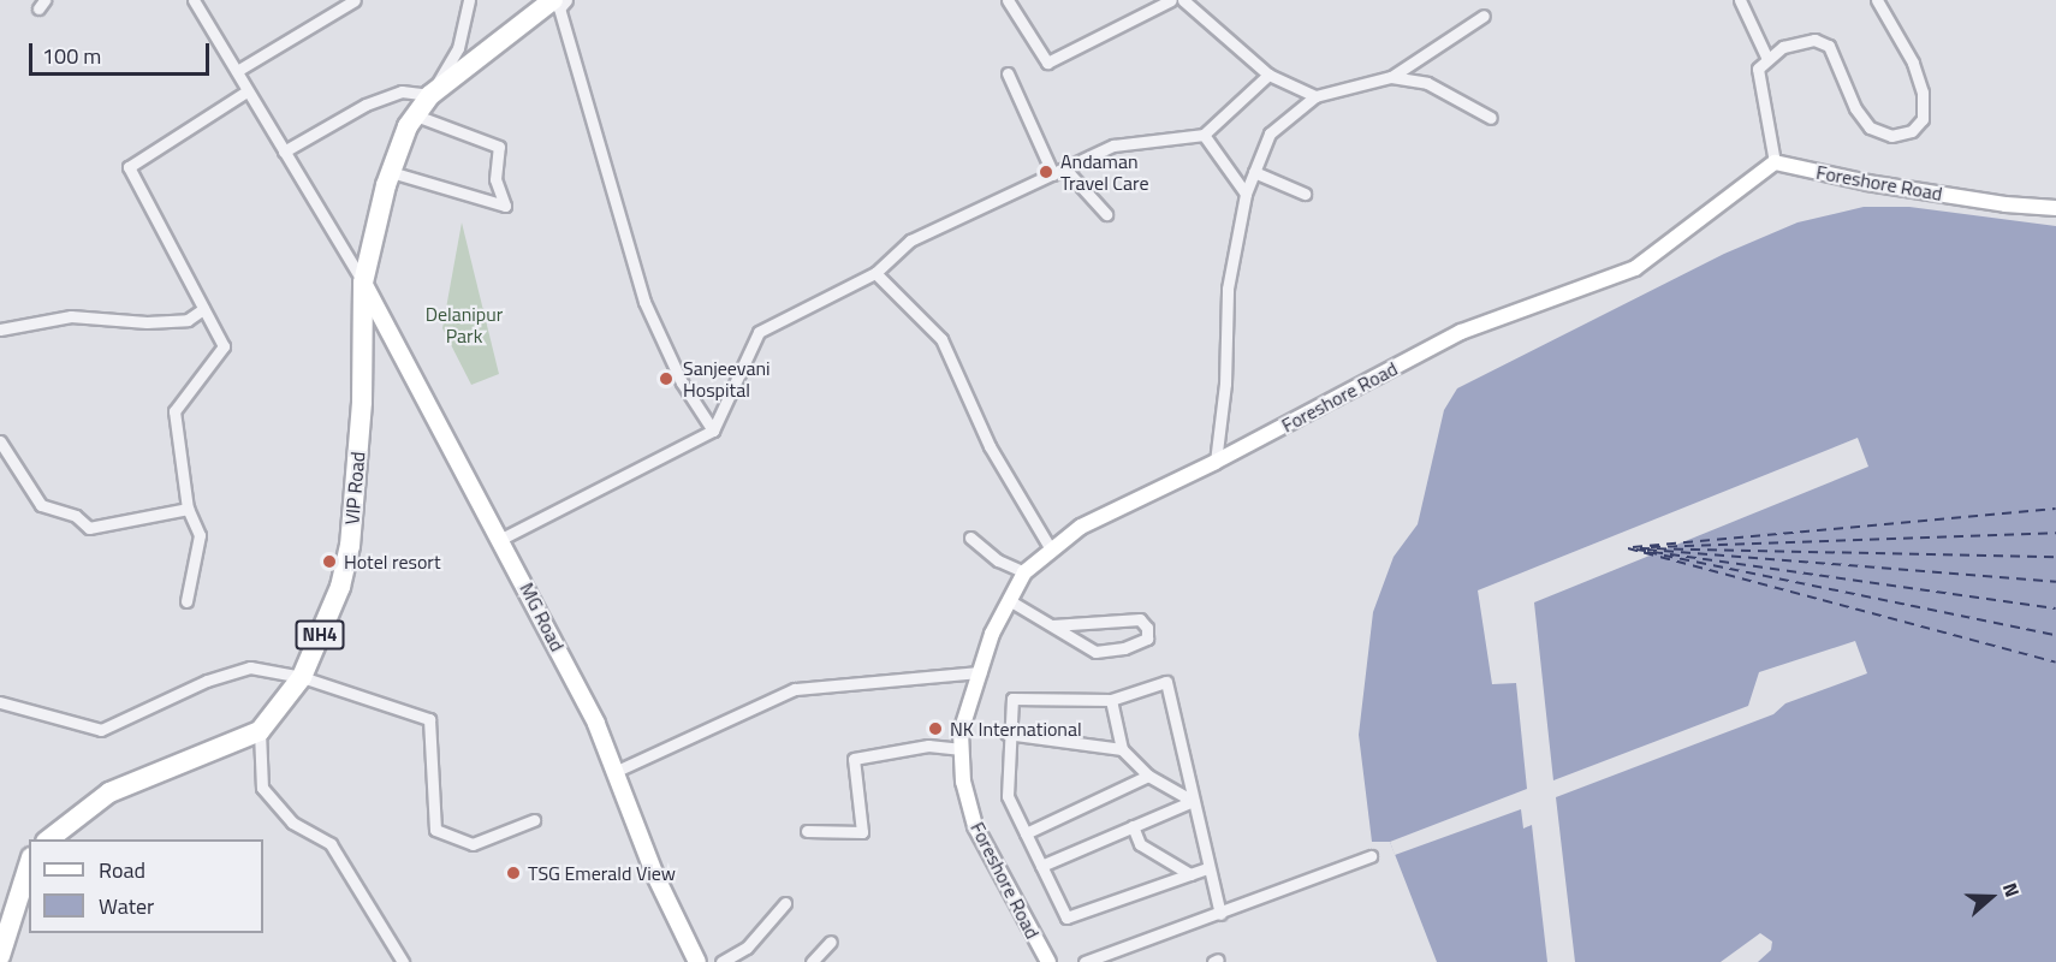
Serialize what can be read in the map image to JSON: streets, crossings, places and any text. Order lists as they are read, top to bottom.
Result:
{
  "streets": {
    "highway": ["VIP Road", "NH4"],
    "main road": ["Foreshore Road", "MG Road"]
  },
  "crossings": [
    ["VIP Road", "MG Road"],
    ["VIP Road", "NH4"],
    ["MG Road", "NH4"]
  ],
  "parks": ["Delanipur Park"],
  "places": [
    "Andaman Travel Care",
    "Sanjeevani Hospital",
    "Hotel resort",
    "NK International",
    "TSG Emerald View"
  ],
  "legend": ["Road", "Water"],
  "scale_bar": "100 m",
  "north": "right"
}
